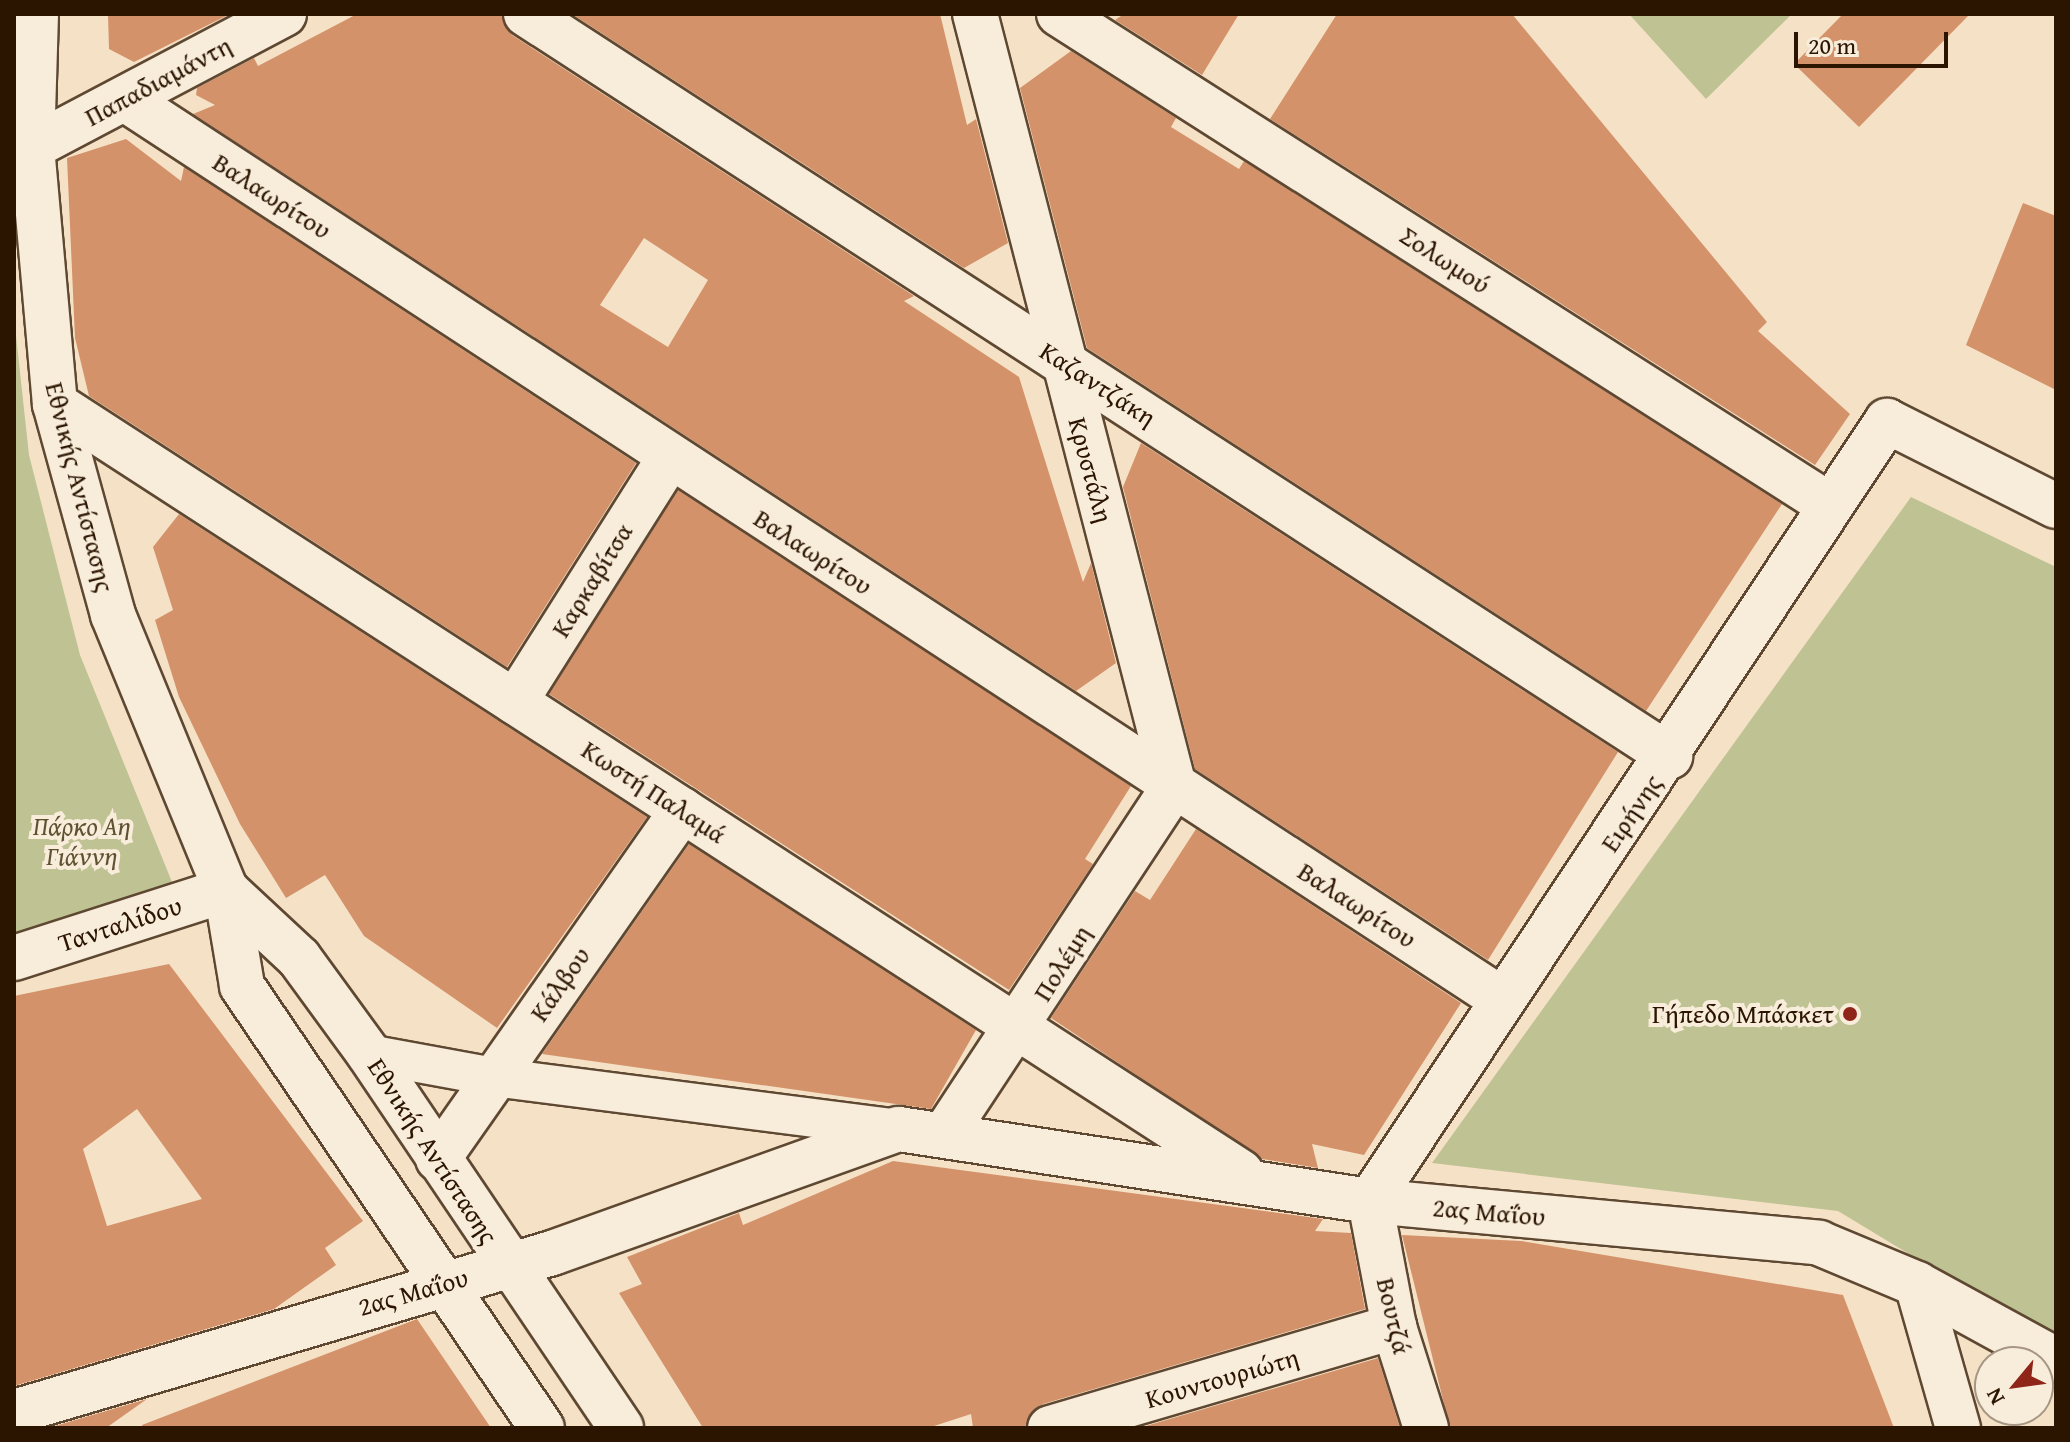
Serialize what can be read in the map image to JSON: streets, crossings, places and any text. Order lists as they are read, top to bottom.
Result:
{
  "streets": {
    "street": [
      "Παπαδιαμάντη",
      "Βαλαωρίτου",
      "Σολωμού",
      "Καζαντζάκη",
      "Κρυστάλη",
      "Εθνικής Αντίστασης",
      "Καρκαβίτσα",
      "Κωστή Παλαμά",
      "Ειρήνης",
      "Τανταλίδου",
      "Πολέμη",
      "Κάλβου",
      "2ας Μαΐου",
      "Βουτζά",
      "Κουντουριώτη"
    ]
  },
  "crossings": [
    ["Παπαδιαμάντη", "Βαλαωρίτου"],
    ["Παπαδιαμάντη", "Εθνικής Αντίστασης"],
    ["Βαλαωρίτου", "Κρυστάλη"],
    ["Βαλαωρίτου", "Καρκαβίτσα"],
    ["Βαλαωρίτου", "Ειρήνης"],
    ["Βαλαωρίτου", "Πολέμη"],
    ["Σολωμού", "Ειρήνης"],
    ["Καζαντζάκη", "Κρυστάλη"],
    ["Καζαντζάκη", "Ειρήνης"],
    ["Κρυστάλη", "Πολέμη"],
    ["Εθνικής Αντίστασης", "Κωστή Παλαμά"],
    ["Εθνικής Αντίστασης", "Τανταλίδου"],
    ["Εθνικής Αντίστασης", "Κάλβου"],
    ["Εθνικής Αντίστασης", "2ας Μαΐου"],
    ["Καρκαβίτσα", "Κωστή Παλαμά"],
    ["Κωστή Παλαμά", "Πολέμη"],
    ["Κωστή Παλαμά", "Κάλβου"],
    ["Κωστή Παλαμά", "2ας Μαΐου"],
    ["Ειρήνης", "2ας Μαΐου"],
    ["Ειρήνης", "Βουτζά"],
    ["Πολέμη", "2ας Μαΐου"],
    ["Κάλβου", "2ας Μαΐου"],
    ["2ας Μαΐου", "Βουτζά"],
    ["Βουτζά", "Κουντουριώτη"]
  ],
  "parks": ["Πάρκο Αη Γιάννη"],
  "places": ["Γήπεδο Μπάσκετ"],
  "scale_bar": "20 m",
  "north": "bottom left"
}
